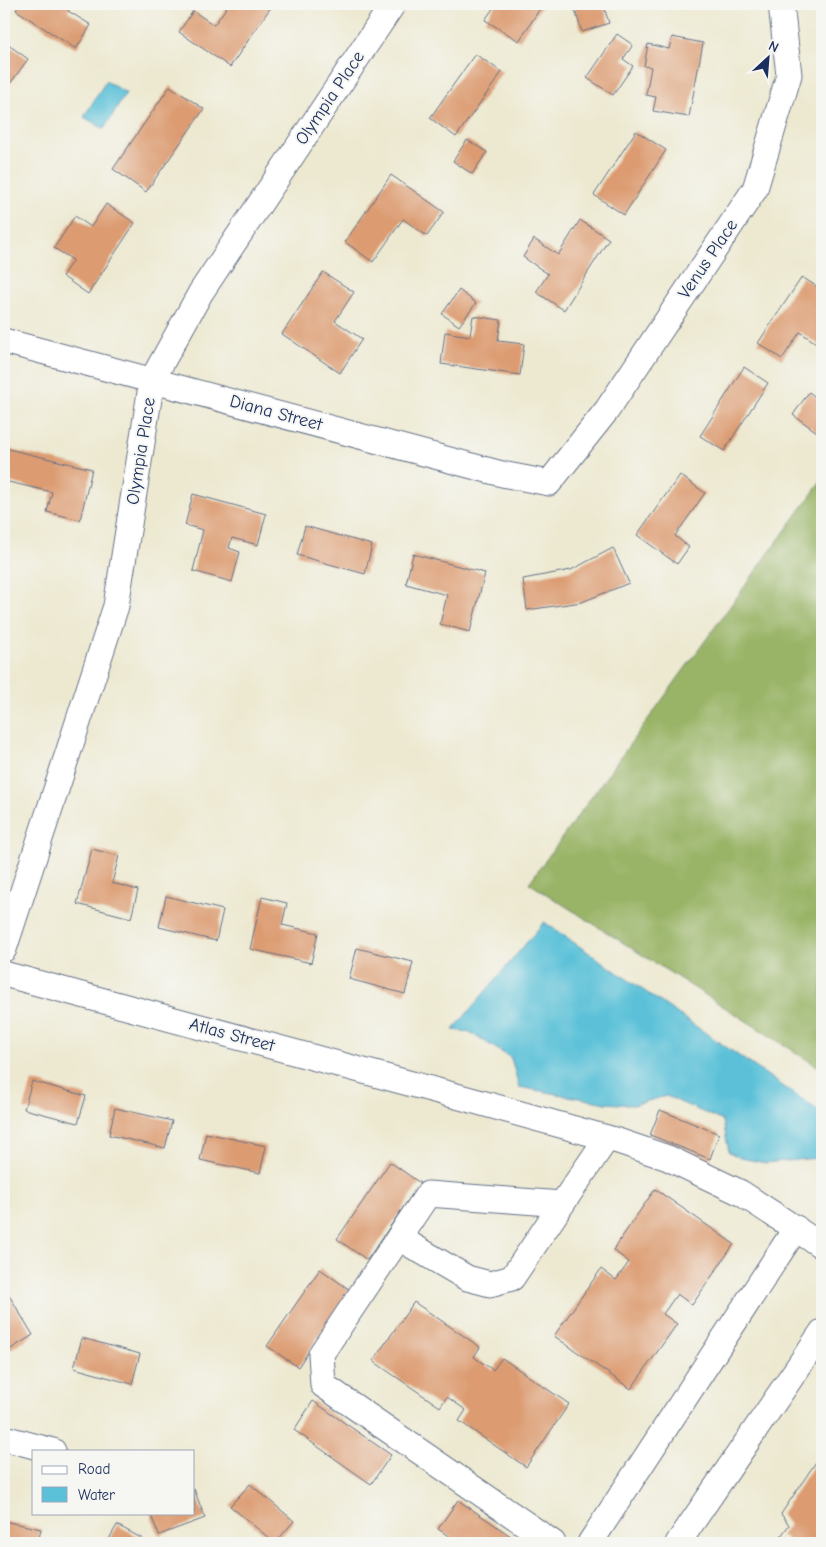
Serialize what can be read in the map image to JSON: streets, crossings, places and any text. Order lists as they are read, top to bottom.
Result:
{
  "streets": {
    "street": [
      "Olympia Place",
      "Venus Place",
      "Diana Street",
      "Atlas Street"
    ]
  },
  "crossings": [
    ["Olympia Place", "Diana Street"],
    ["Venus Place", "Diana Street"]
  ],
  "legend": ["Road", "Water"],
  "north": "top right"
}
